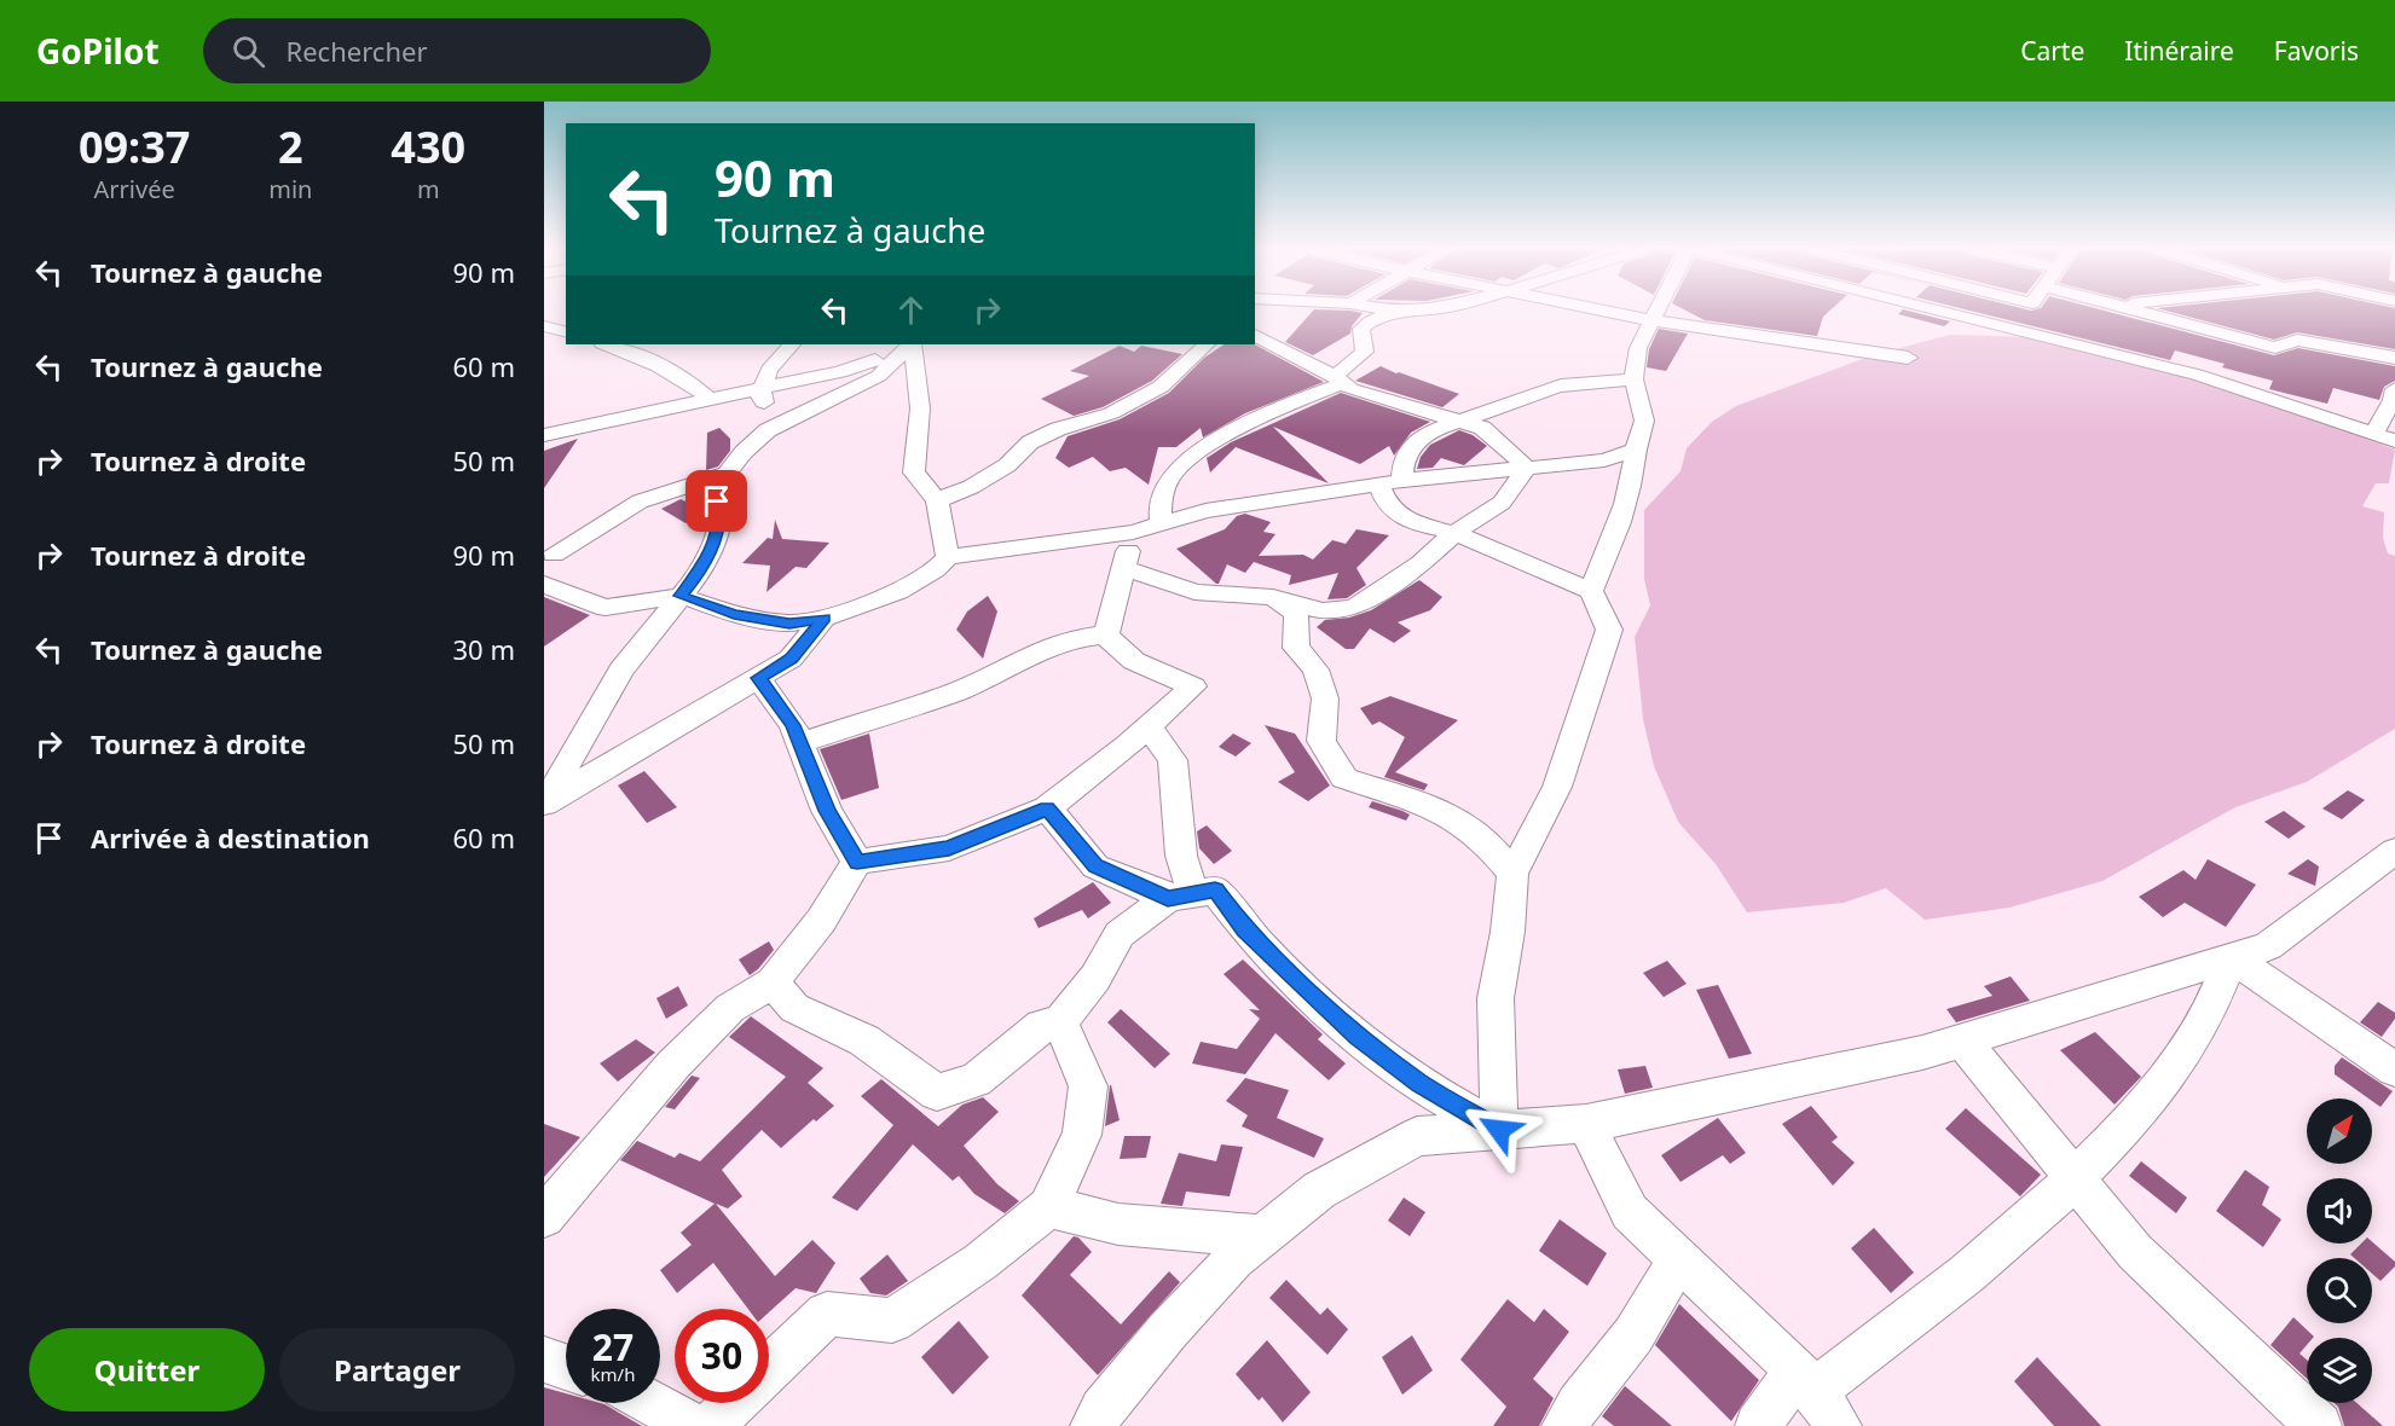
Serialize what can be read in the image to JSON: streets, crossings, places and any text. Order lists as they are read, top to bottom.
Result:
{
  "north": "top right",
  "page": {
    "header": "GoPilot",
    "search": "Rechercher",
    "nav": ["Carte", "Itinéraire", "Favoris"],
    "eta": [
      "09:37",
      "Arrivée",
      "2",
      "min",
      "430",
      "m"
    ],
    "turn": ["90 m", "Tournez à gauche"],
    "list": [
      {
        "name": "Tournez à gauche",
        "value": "90 m"
      },
      {
        "name": "Tournez à gauche",
        "value": "60 m"
      },
      {
        "name": "Tournez à droite",
        "value": "50 m"
      },
      {
        "name": "Tournez à droite",
        "value": "90 m"
      },
      {
        "name": "Tournez à gauche",
        "value": "30 m"
      },
      {
        "name": "Tournez à droite",
        "value": "50 m"
      },
      {
        "name": "Arrivée à destination",
        "value": "60 m"
      }
    ],
    "speed": "27 km/h",
    "limit": "30",
    "buttons": ["Quitter", "Partager"]
  }
}
